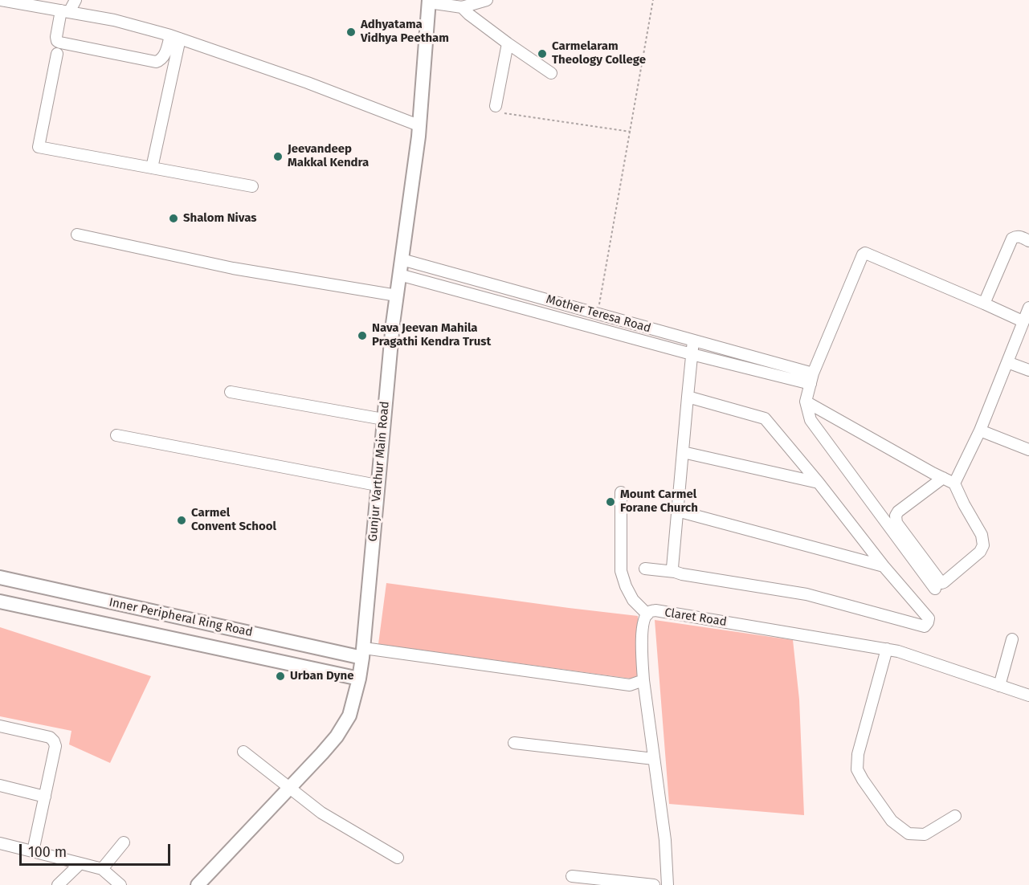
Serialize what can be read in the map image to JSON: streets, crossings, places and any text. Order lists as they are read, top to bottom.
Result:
{
  "streets": {
    "main road": ["Gunjur Varthur Main Road", "Inner Peripheral Ring Road"],
    "street": ["Mother Teresa Road", "Claret Road"]
  },
  "crossings": [
    ["Mother Teresa Road", "Gunjur Varthur Main Road"],
    ["Gunjur Varthur Main Road", "Inner Peripheral Ring Road"]
  ],
  "places": [
    "Adhyatama Vidhya Peetham",
    "Carmelaram Theology College",
    "Jeevandeep Makkal Kendra",
    "Shalom Nivas",
    "Nava Jeevan Mahila Pragathi Kendra Trust",
    "Mount Carmel Forane Church",
    "Carmel Convent School",
    "Urban Dyne"
  ],
  "scale_bar": "100 m"
}
